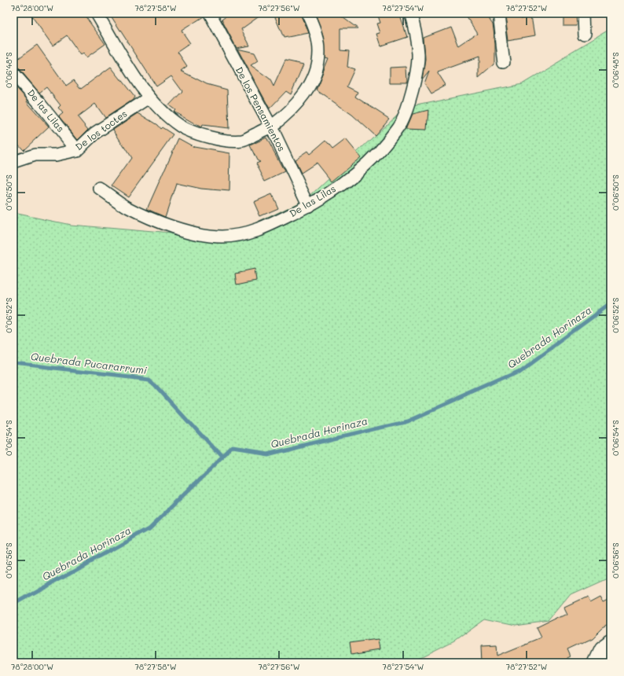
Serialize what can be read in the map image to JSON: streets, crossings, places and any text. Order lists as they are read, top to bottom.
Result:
{
  "streets": {
    "street": ["De los Pensamientos", "De las Lilas", "De los toctes"]
  },
  "crossings": [
    ["De los Pensamientos", "De las Lilas"],
    ["De las Lilas", "De los toctes"]
  ],
  "water": ["Quebrada Horinaza", "Quebrada Pucararrumi"],
  "coordinates": [
    "78°28'00\"W",
    "78°27'58\"W",
    "78°27'56\"W",
    "78°27'54\"W",
    "78°27'52\"W",
    "0°06'48\"S",
    "0°06'50\"S",
    "0°06'52\"S",
    "0°06'54\"S",
    "0°06'56\"S"
  ]
}
